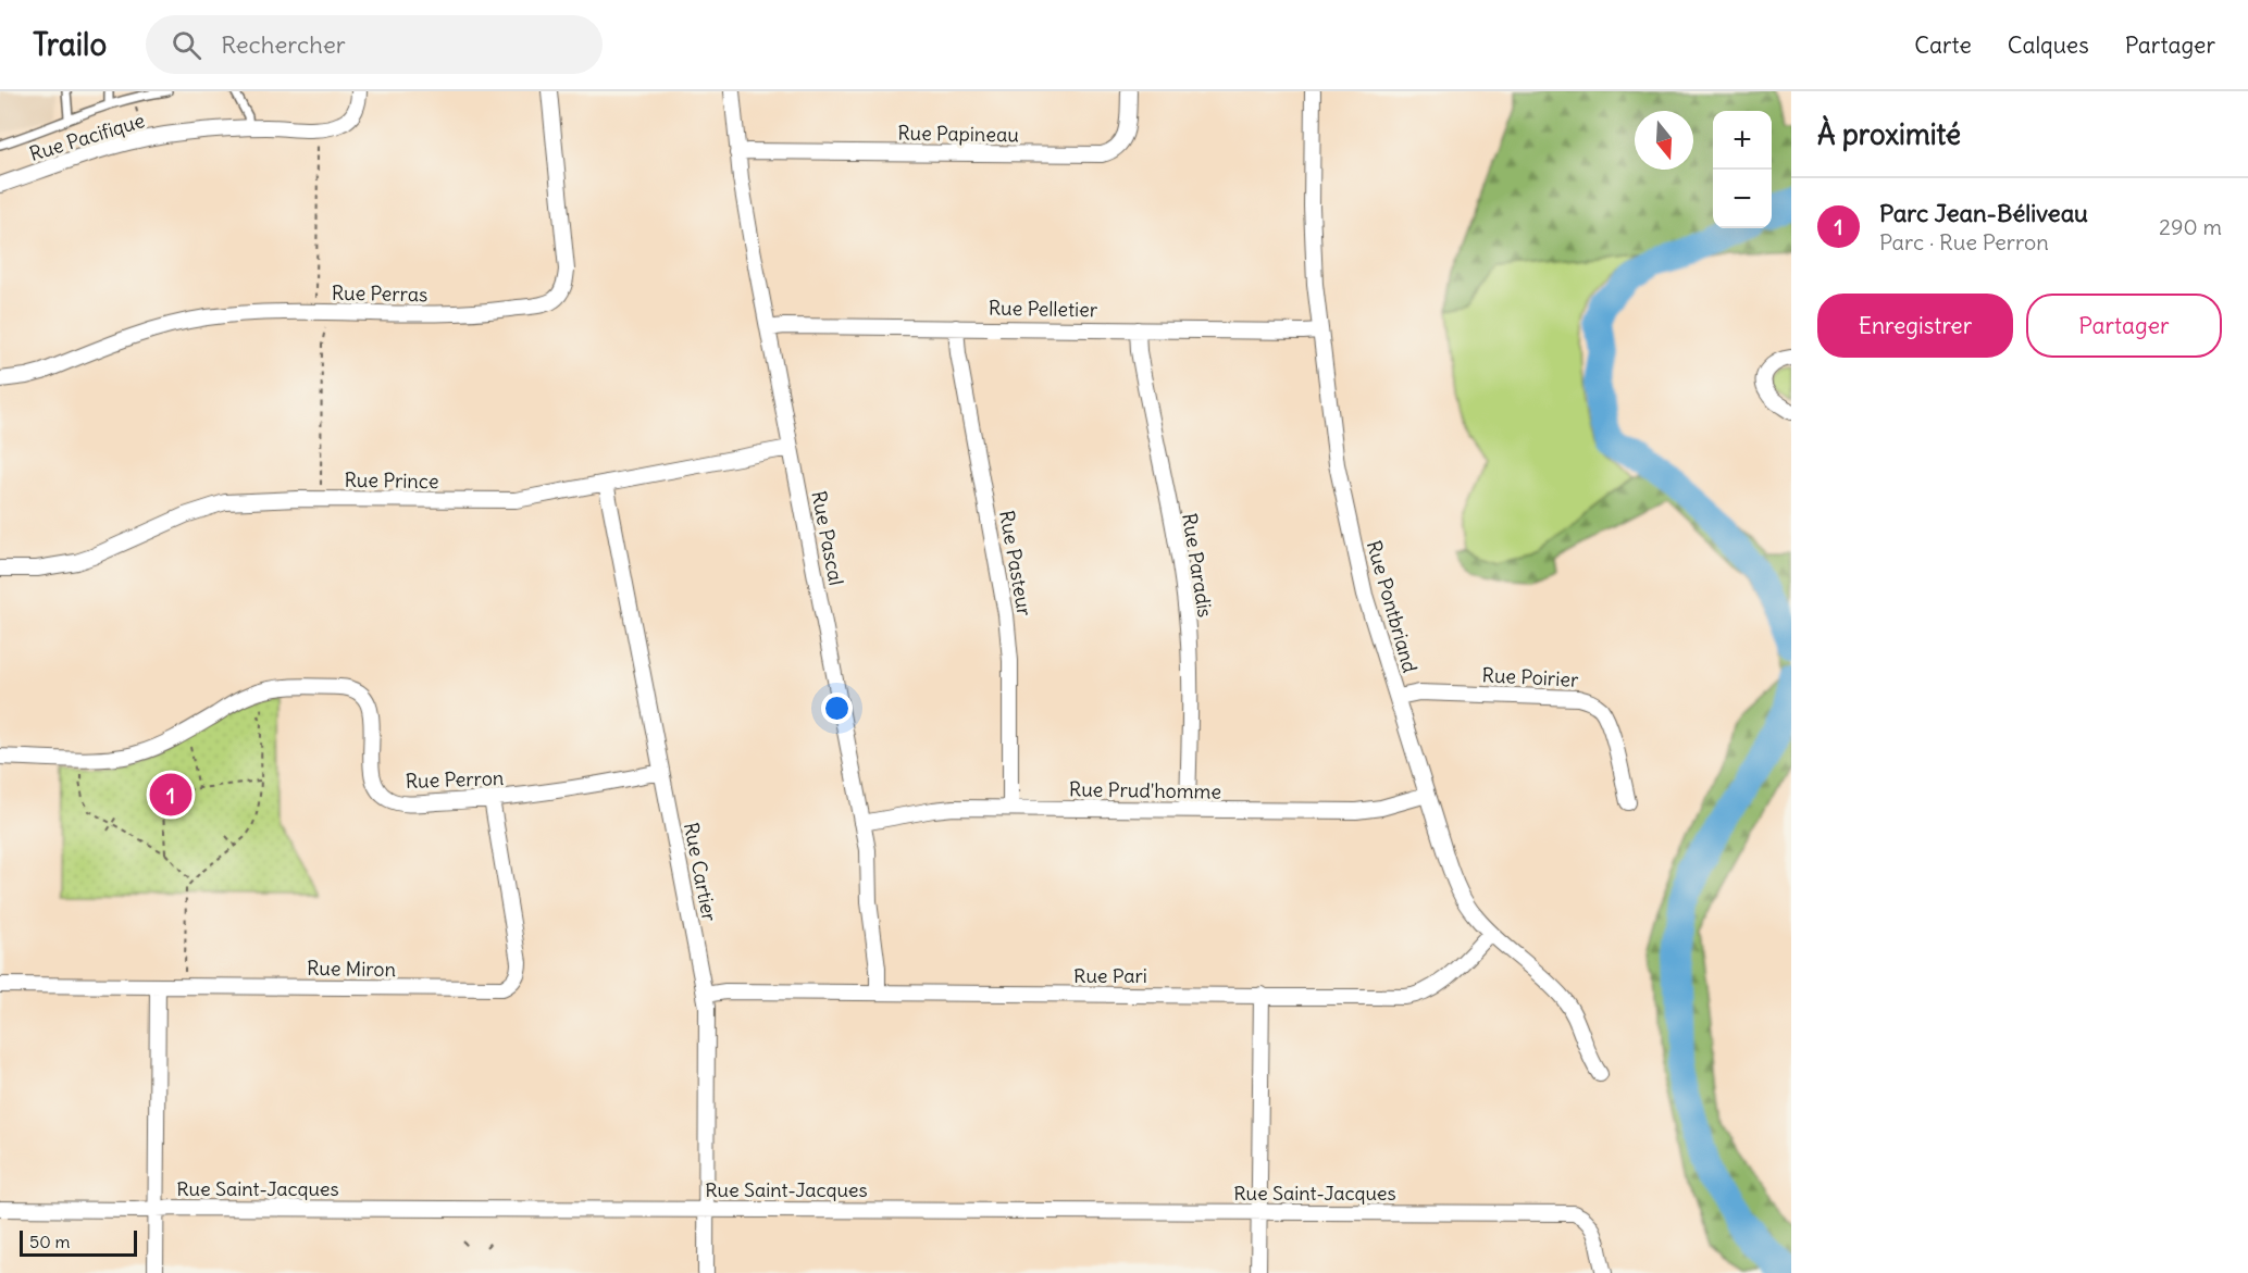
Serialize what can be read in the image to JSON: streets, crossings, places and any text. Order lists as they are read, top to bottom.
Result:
{
  "streets": {
    "street": [
      "Rue Papineau",
      "Rue Pacifique",
      "Rue Perras",
      "Rue Pelletier",
      "Rue Prince",
      "Rue Pascal",
      "Rue Pasteur",
      "Rue Paradis",
      "Rue Pontbriand",
      "Rue Poirier",
      "Rue Perron",
      "Rue Prud'homme",
      "Rue Cartier",
      "Rue Miron",
      "Rue Pari",
      "Rue Saint-Jacques"
    ]
  },
  "crossings": [
    ["Rue Papineau", "Rue Pascal"],
    ["Rue Pelletier", "Rue Pascal"],
    ["Rue Pelletier", "Rue Pasteur"],
    ["Rue Pelletier", "Rue Paradis"],
    ["Rue Pelletier", "Rue Pontbriand"],
    ["Rue Prince", "Rue Pascal"],
    ["Rue Prince", "Rue Cartier"],
    ["Rue Pascal", "Rue Prud'homme"],
    ["Rue Pascal", "Rue Pari"],
    ["Rue Pasteur", "Rue Prud'homme"],
    ["Rue Paradis", "Rue Prud'homme"],
    ["Rue Pontbriand", "Rue Poirier"],
    ["Rue Pontbriand", "Rue Prud'homme"],
    ["Rue Pontbriand", "Rue Pari"],
    ["Rue Perron", "Rue Cartier"],
    ["Rue Perron", "Rue Miron"],
    ["Rue Cartier", "Rue Pari"],
    ["Rue Cartier", "Rue Saint-Jacques"]
  ],
  "scale_bar": "50 m",
  "north": "bottom",
  "page": {
    "header": "Trailo",
    "search": "Rechercher",
    "nav": ["Carte", "Calques", "Partager"],
    "heading": "À proximité",
    "map_buttons": ["+", "−"],
    "list": [
      {
        "mark": "1",
        "name": "Parc Jean-Béliveau",
        "note": "Parc · Rue Perron",
        "value": "290 m"
      }
    ],
    "buttons": ["Enregistrer", "Partager"],
    "pins": "1",
    "scale": "50 m"
  }
}
